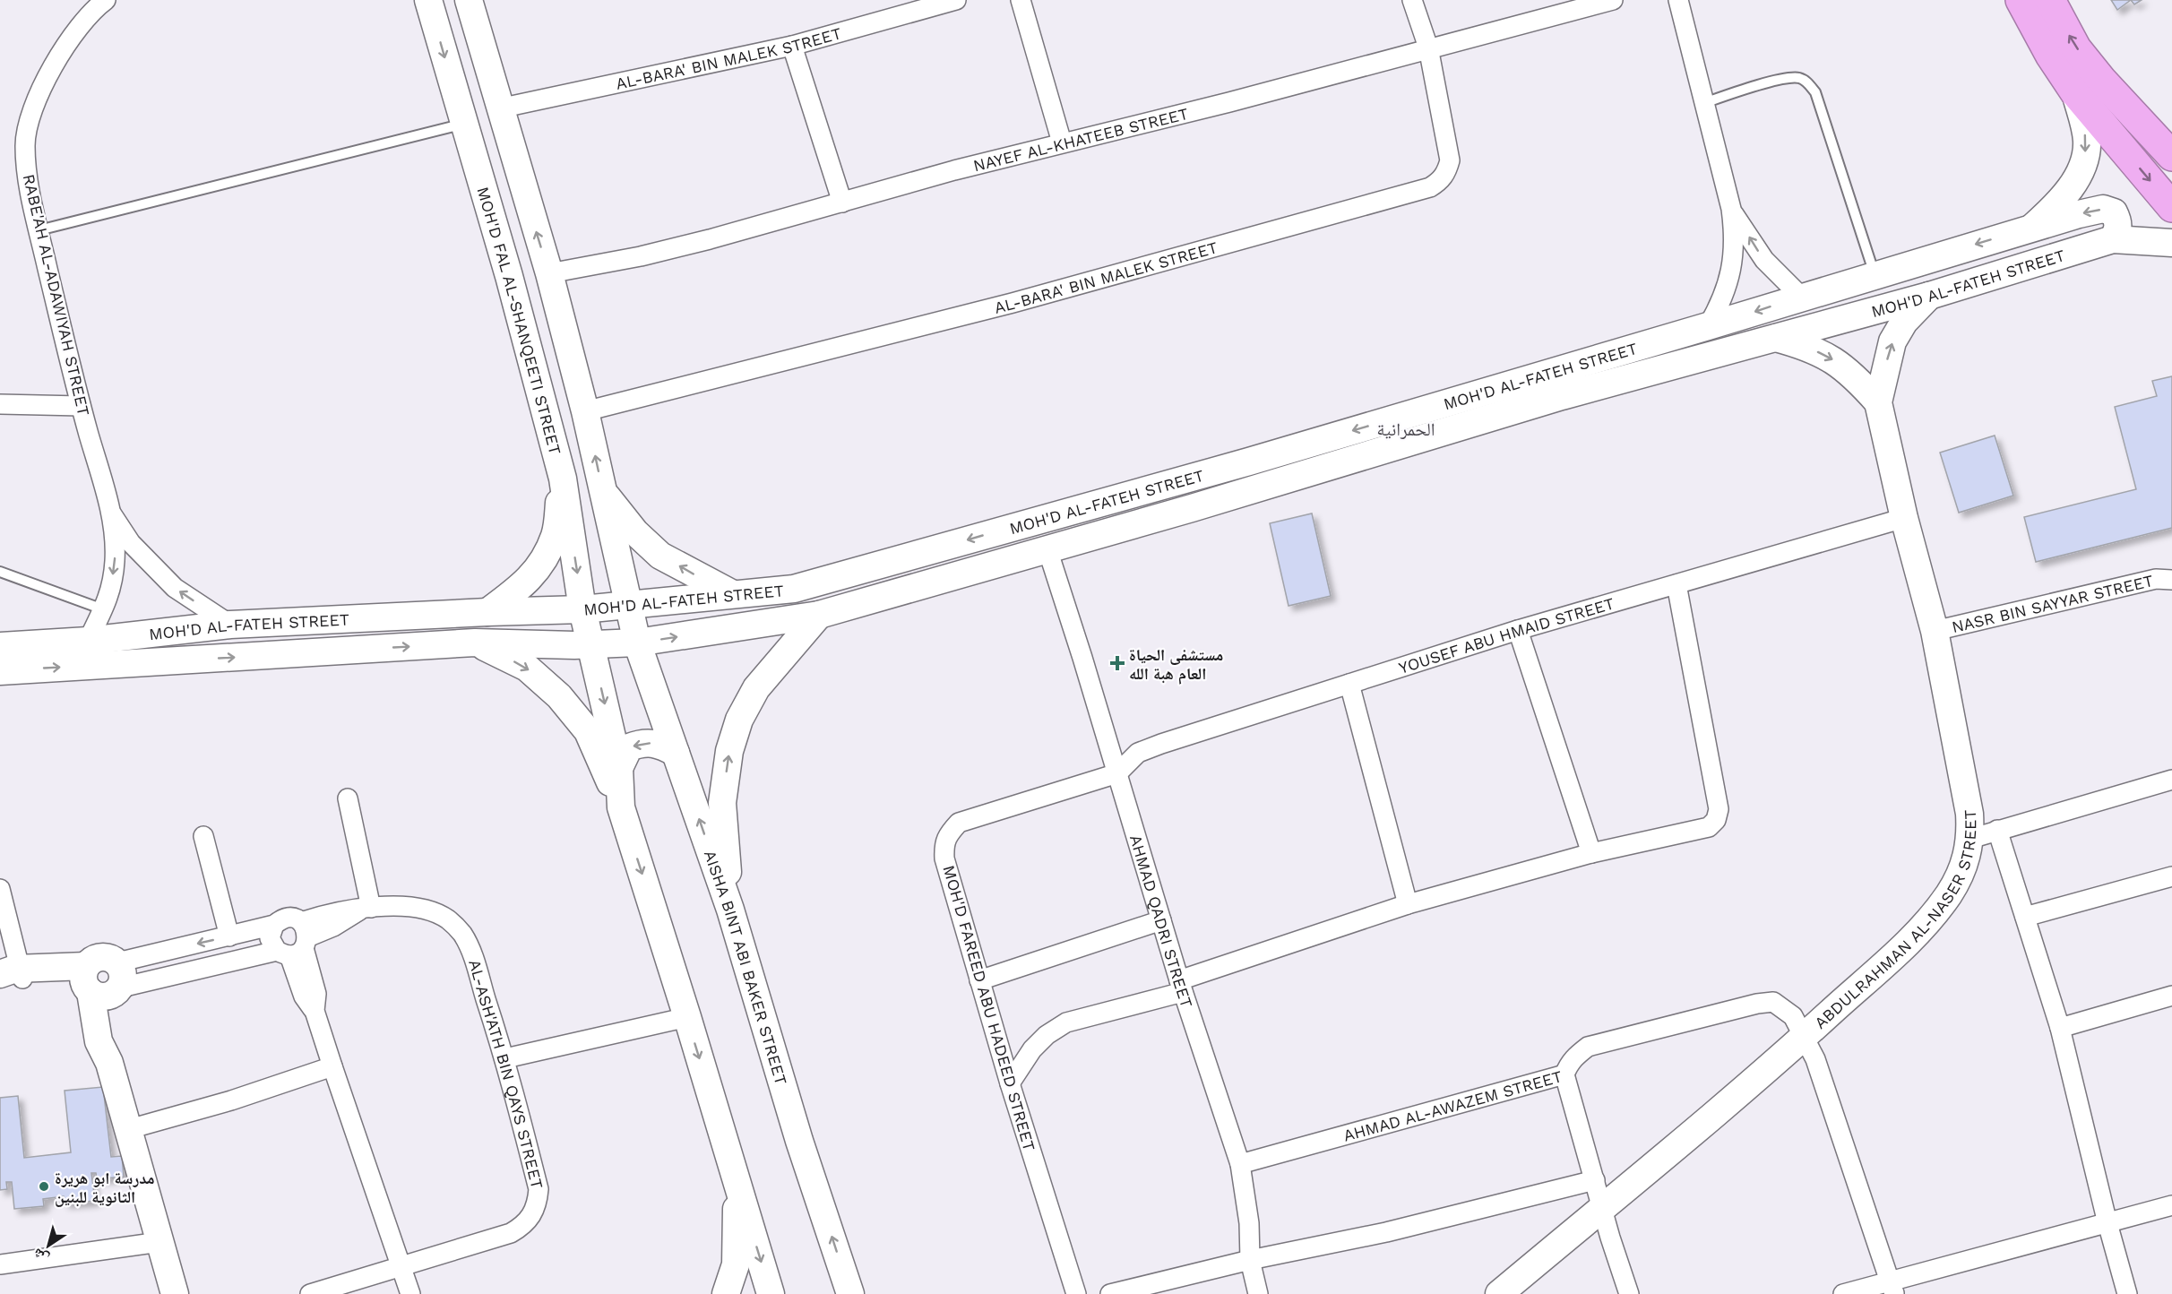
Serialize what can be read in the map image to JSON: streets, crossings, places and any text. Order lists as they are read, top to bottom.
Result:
{
  "streets": {
    "main road": [
      "MOH'D AL-FATEH STREET",
      "MOH'D FAL AL-SHANQEETI STREET",
      "ABDULRAHMAN AL-NASER STREET",
      "AISHA BINT ABI BAKER STREET"
    ],
    "street": [
      "AL-BARA' BIN MALEK STREET",
      "NAYEF AL-KHATEEB STREET",
      "RABE'AH AL-ADAWIYAH STREET",
      "NASR BIN SAYYAR STREET",
      "YOUSEF ABU HMAID STREET",
      "AHMAD QADRI STREET",
      "MOH'D FAREED ABU HADEED STREET",
      "AL-ASH'ATH BIN QAYS STREET",
      "AHMAD AL-AWAZEM STREET"
    ]
  },
  "crossings": [
    ["AL-BARA' BIN MALEK STREET", "NAYEF AL-KHATEEB STREET"],
    ["MOH'D AL-FATEH STREET", "RABE'AH AL-ADAWIYAH STREET"],
    ["MOH'D AL-FATEH STREET", "MOH'D FAL AL-SHANQEETI STREET"],
    ["MOH'D AL-FATEH STREET", "ABDULRAHMAN AL-NASER STREET"],
    ["MOH'D AL-FATEH STREET", "AHMAD QADRI STREET"],
    ["MOH'D AL-FATEH STREET", "AISHA BINT ABI BAKER STREET"],
    ["NASR BIN SAYYAR STREET", "ABDULRAHMAN AL-NASER STREET"],
    ["YOUSEF ABU HMAID STREET", "ABDULRAHMAN AL-NASER STREET"],
    ["YOUSEF ABU HMAID STREET", "AHMAD QADRI STREET"],
    ["YOUSEF ABU HMAID STREET", "MOH'D FAREED ABU HADEED STREET"],
    ["ABDULRAHMAN AL-NASER STREET", "AHMAD AL-AWAZEM STREET"],
    ["AHMAD QADRI STREET", "MOH'D FAREED ABU HADEED STREET"],
    ["AHMAD QADRI STREET", "AHMAD AL-AWAZEM STREET"]
  ],
  "districts": ["الحمرانية"],
  "places": {
    "health": ["مستشفى الحياة العام هبة الله"],
    "other": ["مدرسة ابو هريرة الثانوية للبنين"]
  },
  "north": "bottom left"
}
